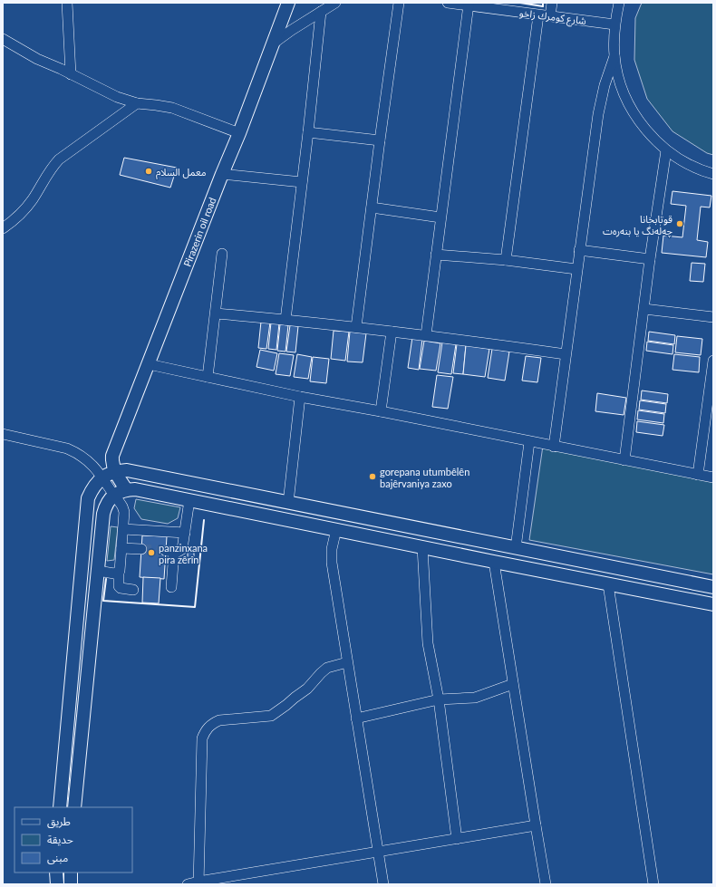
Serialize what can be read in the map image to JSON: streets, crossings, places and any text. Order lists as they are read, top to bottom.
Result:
{
  "streets": {
    "main road": ["Pirazerin oil road"],
    "street": ["شارع كومرك زاخو"]
  },
  "places": [
    "معمل السلام",
    "قوتابخانا چەلەنگ یا بنەرەت",
    "gorepana utumbêlên bajêrvaniya zaxo",
    "panzinxana pira zêrîn"
  ],
  "legend": ["طريق", "حديقة", "مبنى"]
}
